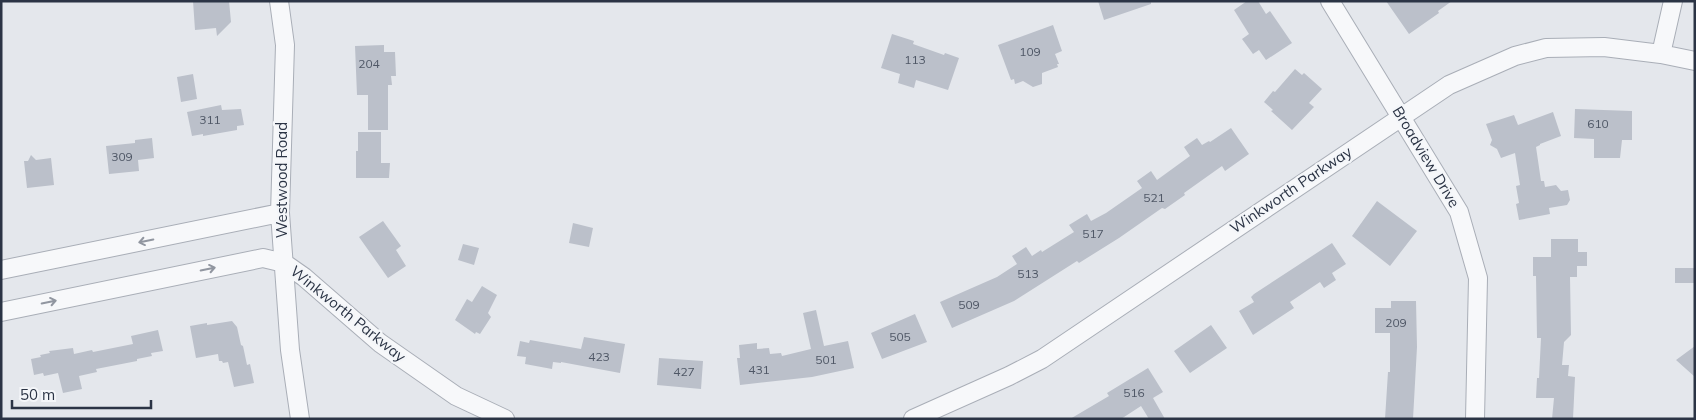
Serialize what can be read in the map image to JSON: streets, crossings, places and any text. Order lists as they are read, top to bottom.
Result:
{
  "streets": {
    "street": ["Broadview Drive", "Westwood Road", "Winkworth Parkway"]
  },
  "crossings": [
    ["Broadview Drive", "Winkworth Parkway"],
    ["Westwood Road", "Winkworth Parkway"]
  ],
  "house_numbers": [
    "109",
    "113",
    "204",
    "311",
    "610",
    "309",
    "521",
    "517",
    "513",
    "509",
    "209",
    "505",
    "423",
    "501",
    "431",
    "427",
    "516"
  ],
  "scale_bar": "50 m"
}
